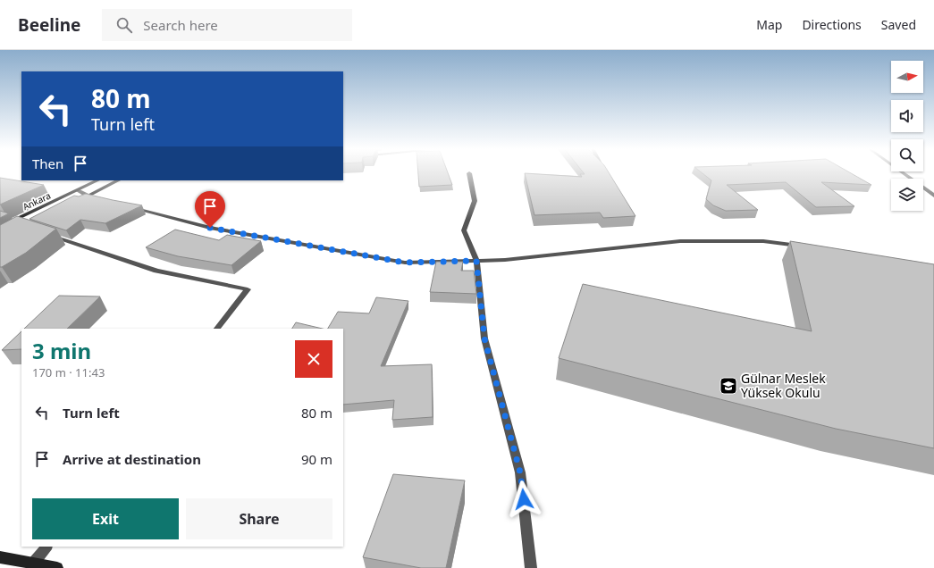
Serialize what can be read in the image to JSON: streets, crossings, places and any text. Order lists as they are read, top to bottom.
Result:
{
  "streets": {
    "main road": ["Ankara"]
  },
  "places": {
    "school or university": ["Gülnar Meslek Yüksek Okulu"]
  },
  "north": "right",
  "page": {
    "header": "Beeline",
    "search": "Search here",
    "nav": ["Map", "Directions", "Saved"],
    "turn": ["80 m", "Turn left"],
    "then": "Then",
    "heading": ["3 min", "170 m · 11:43"],
    "list": [
      {
        "name": "Turn left",
        "value": "80 m"
      },
      {
        "name": "Arrive at destination",
        "value": "90 m"
      }
    ],
    "buttons": ["Exit", "Share"]
  }
}
